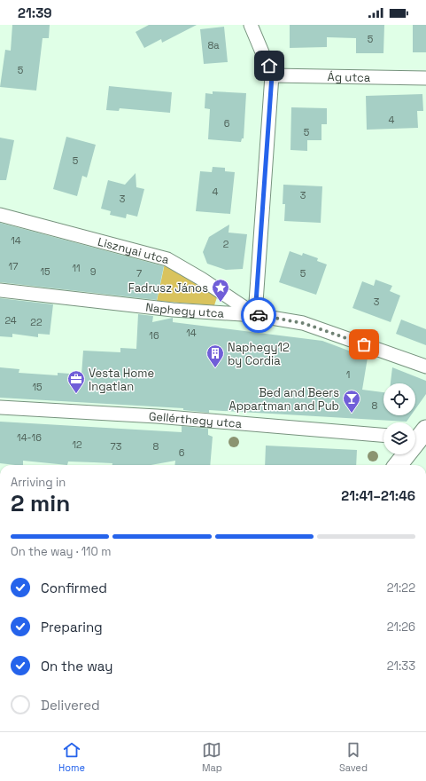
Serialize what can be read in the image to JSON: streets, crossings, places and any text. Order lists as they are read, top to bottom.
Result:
{
  "streets": {
    "street": [
      "Ág utca",
      "Lisznyai utca",
      "Naphegy utca",
      "Gellérthegy utca"
    ]
  },
  "crossings": [
    ["Lisznyai utca", "Naphegy utca"]
  ],
  "places": {
    "place": ["Fadrusz János"],
    "building": ["Naphegy12 by Cordia"],
    "office": ["Vesta Home Ingatlan"],
    "bar": ["Bed and Beers Appartman and Pub"]
  },
  "house_numbers": [
    "5",
    "8a",
    "5",
    "4",
    "6",
    "5",
    "5",
    "4",
    "3",
    "3",
    "14",
    "2",
    "17",
    "11",
    "15",
    "9",
    "7",
    "5",
    "3",
    "24",
    "22",
    "14",
    "16",
    "1",
    "15",
    "8",
    "14-16",
    "12",
    "73",
    "8",
    "6"
  ],
  "page": {
    "status": "21:39",
    "heading": ["2 min", "Arriving in", "21:41–21:46"],
    "bar": "On the way · 110 m",
    "list": [
      ["Confirmed", "21:22"],
      ["Preparing", "21:26"],
      ["On the way", "21:33"],
      "Delivered"
    ],
    "tabs": ["Home", "Map", "Saved"]
  }
}
